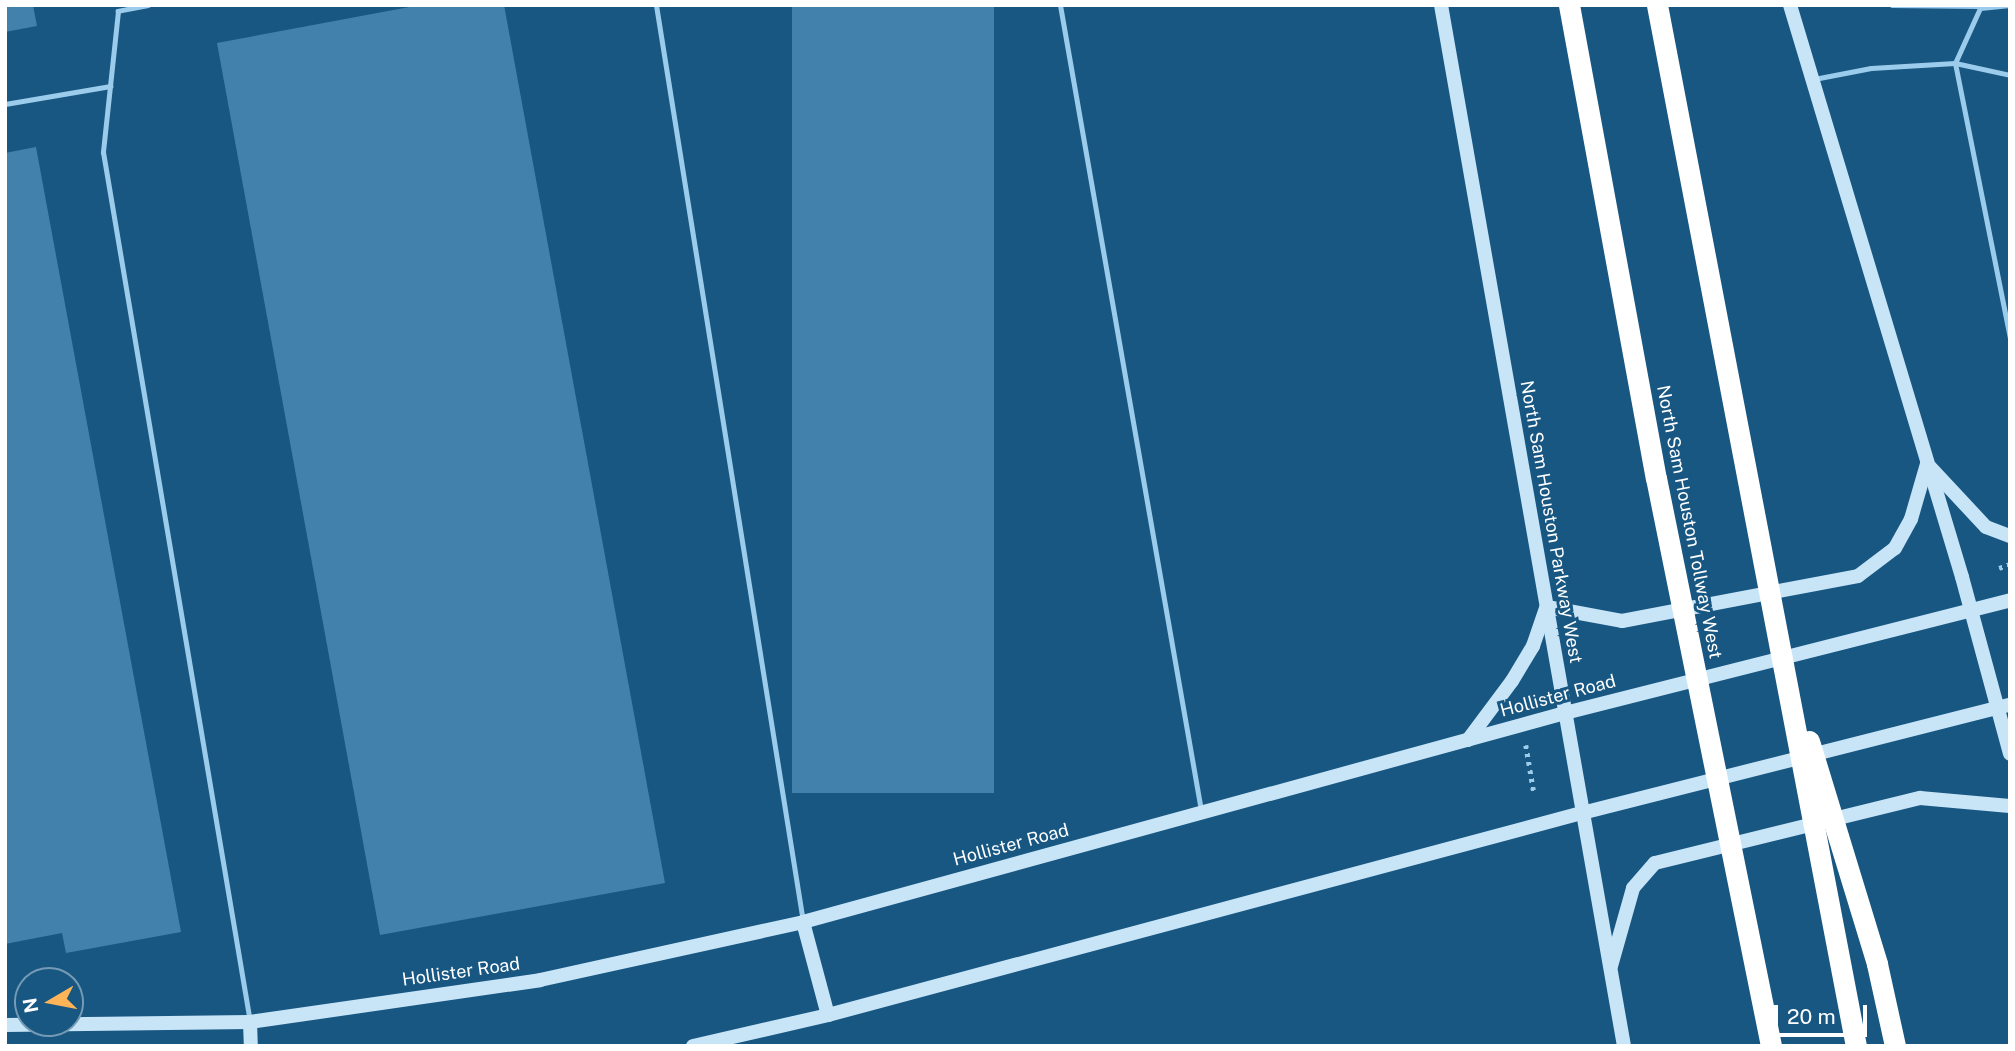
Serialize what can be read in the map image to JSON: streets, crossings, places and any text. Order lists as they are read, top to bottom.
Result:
{
  "streets": {
    "highway": ["North Sam Houston Tollway West"],
    "main road": ["North Sam Houston Parkway West", "Hollister Road"]
  },
  "crossings": [
    ["North Sam Houston Parkway West", "Hollister Road"]
  ],
  "scale_bar": "20 m",
  "north": "left"
}
